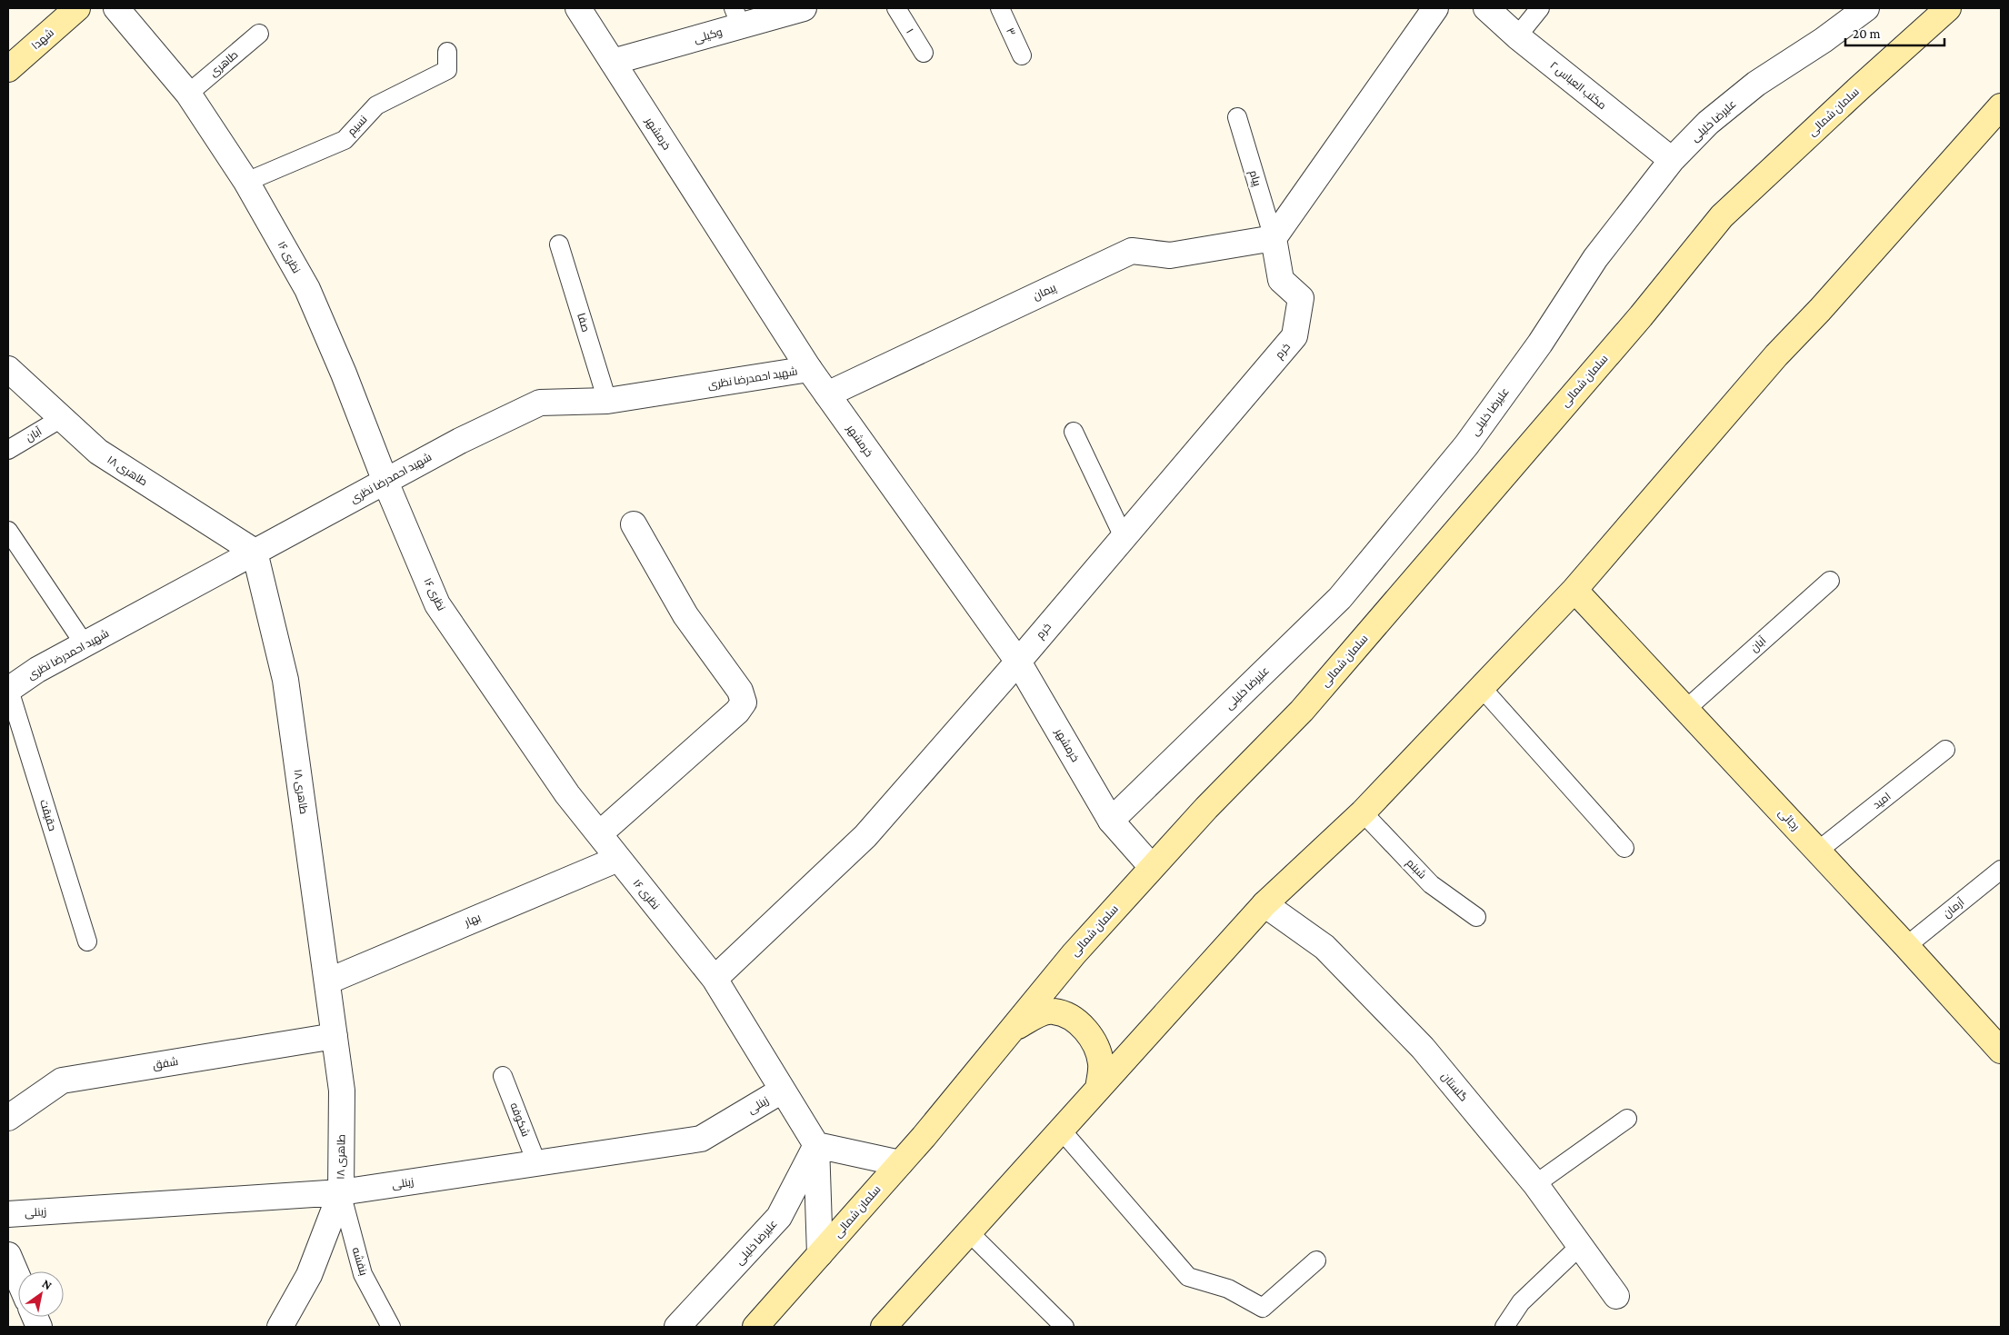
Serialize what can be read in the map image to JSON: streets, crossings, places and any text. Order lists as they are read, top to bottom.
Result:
{
  "streets": {
    "main road": ["شهدا", "سلمان شمالی", "رجائی"],
    "street": [
      "وکیلی",
      "مکتب العباس ۲",
      "علیرضا خلیلی",
      "خرمشهر",
      "نظری ۱۶",
      "پیمان",
      "خرم",
      "شهید احمدرضا نظری",
      "طاهری ۱۸",
      "بهار",
      "شفق",
      "گلستان",
      "زینلی"
    ],
    "lane": [
      "۱",
      "۳",
      "طاهری",
      "نسیم",
      "پیام",
      "صفا",
      "آبان",
      "امید",
      "حقیقت",
      "شبنم",
      "آرمان",
      "شکوفه",
      "بنفشه"
    ]
  },
  "crossings": [
    ["وکیلی", "خرمشهر"],
    ["طاهری", "نظری ۱۶"],
    ["مکتب العباس ۲", "علیرضا خلیلی"],
    ["سلمان شمالی", "خرمشهر"],
    ["علیرضا خلیلی", "خرمشهر"],
    ["علیرضا خلیلی", "نظری ۱۶"],
    ["نسیم", "نظری ۱۶"],
    ["خرمشهر", "پیمان"],
    ["خرمشهر", "خرم"],
    ["خرمشهر", "شهید احمدرضا نظری"],
    ["پیام", "پیمان"],
    ["پیام", "خرم"],
    ["نظری ۱۶", "خرم"],
    ["نظری ۱۶", "شهید احمدرضا نظری"],
    ["نظری ۱۶", "بهار"],
    ["نظری ۱۶", "زینلی"],
    ["پیمان", "خرم"],
    ["صفا", "شهید احمدرضا نظری"],
    ["شهید احمدرضا نظری", "طاهری ۱۸"],
    ["شهید احمدرضا نظری", "حقیقت"],
    ["آبان", "طاهری ۱۸"],
    ["آبان", "رجائی"],
    ["طاهری ۱۸", "بهار"],
    ["طاهری ۱۸", "شفق"],
    ["طاهری ۱۸", "زینلی"],
    ["طاهری ۱۸", "بنفشه"],
    ["امید", "رجائی"],
    ["رجائی", "آرمان"],
    ["زینلی", "شکوفه"],
    ["زینلی", "بنفشه"]
  ],
  "scale_bar": "20 m",
  "north": "top right"
}
